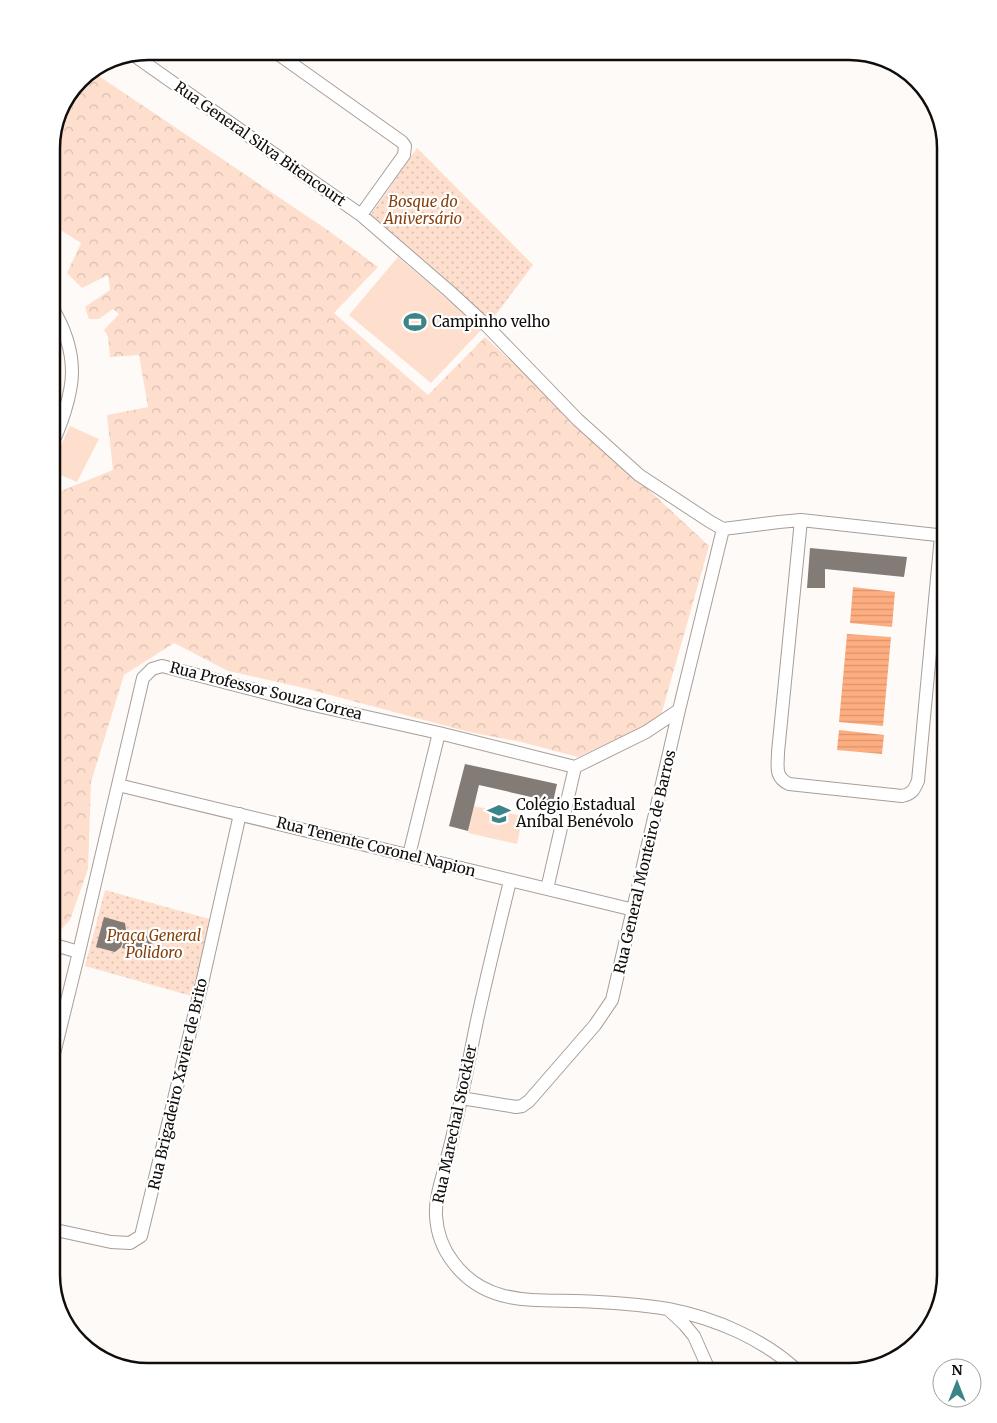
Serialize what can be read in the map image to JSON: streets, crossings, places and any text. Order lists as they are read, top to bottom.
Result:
{
  "streets": {
    "street": [
      "Rua General Silva Bitencourt",
      "Rua Professor Souza Correa",
      "Rua Tenente Coronel Napion",
      "Rua General Monteiro de Barros",
      "Rua Brigadeiro Xavier de Brito",
      "Rua Marechal Stockler"
    ]
  },
  "crossings": [
    ["Rua General Silva Bitencourt", "Rua General Monteiro de Barros"],
    ["Rua Professor Souza Correa", "Rua Tenente Coronel Napion"],
    ["Rua Tenente Coronel Napion", "Rua General Monteiro de Barros"],
    ["Rua Tenente Coronel Napion", "Rua Brigadeiro Xavier de Brito"],
    ["Rua Tenente Coronel Napion", "Rua Marechal Stockler"],
    ["Rua General Monteiro de Barros", "Rua Marechal Stockler"]
  ],
  "parks": ["Bosque do Aniversário", "Praça General Polidoro"],
  "places": {
    "sports": ["Campinho velho"],
    "school or university": ["Colégio Estadual Aníbal Benévolo"]
  },
  "north": "top"
}
